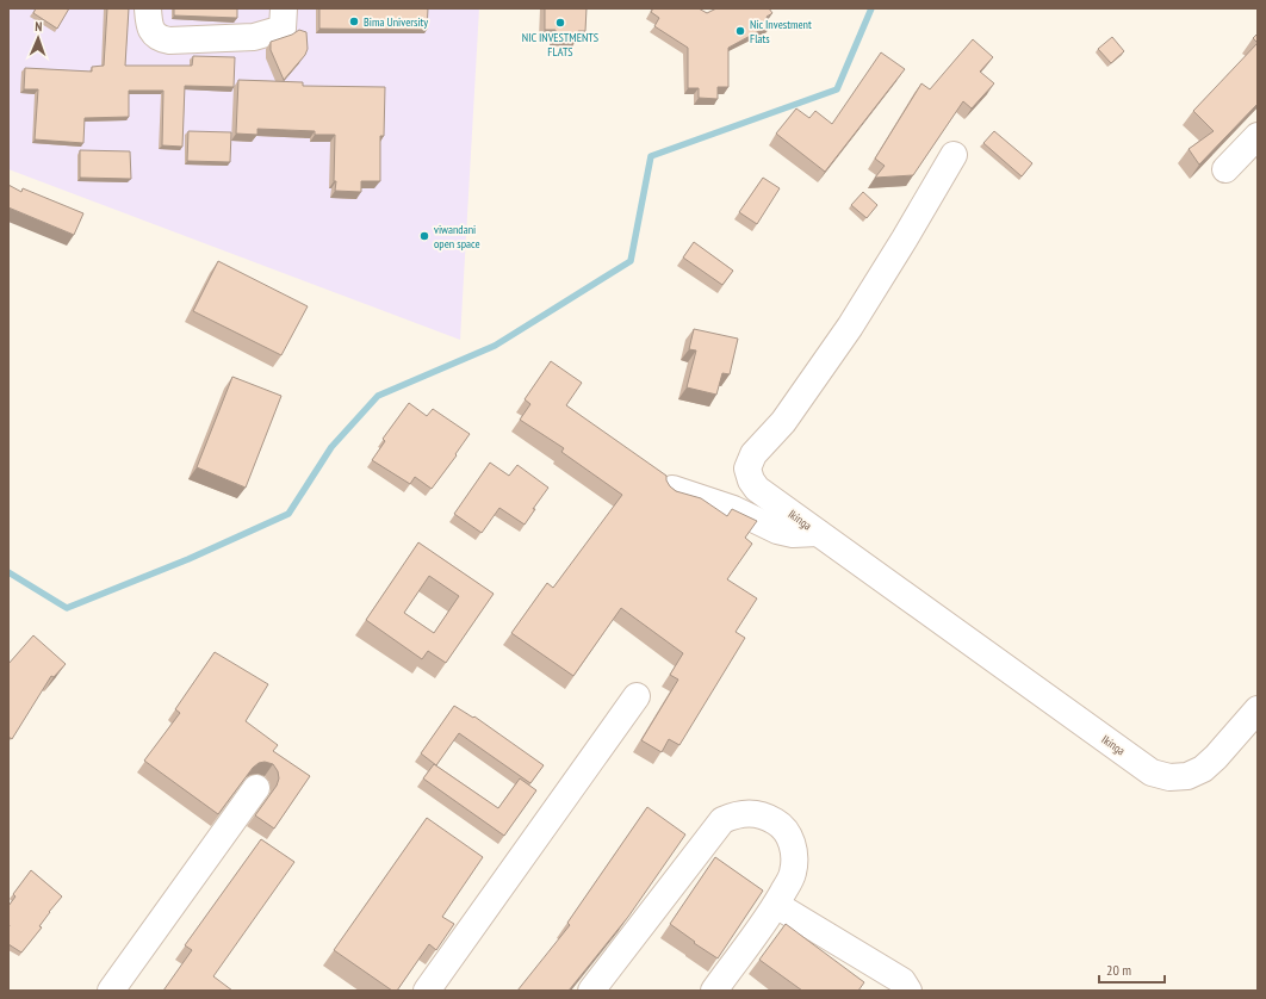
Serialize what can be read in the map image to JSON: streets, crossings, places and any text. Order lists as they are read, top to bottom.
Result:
{
  "streets": {
    "street": ["Ikinga"]
  },
  "places": [
    "Bima University",
    "NIC INVESTMENTS FLATS",
    "Nic Investment Flats",
    "viwandani open space"
  ],
  "scale_bar": "20 m",
  "north": "top"
}
